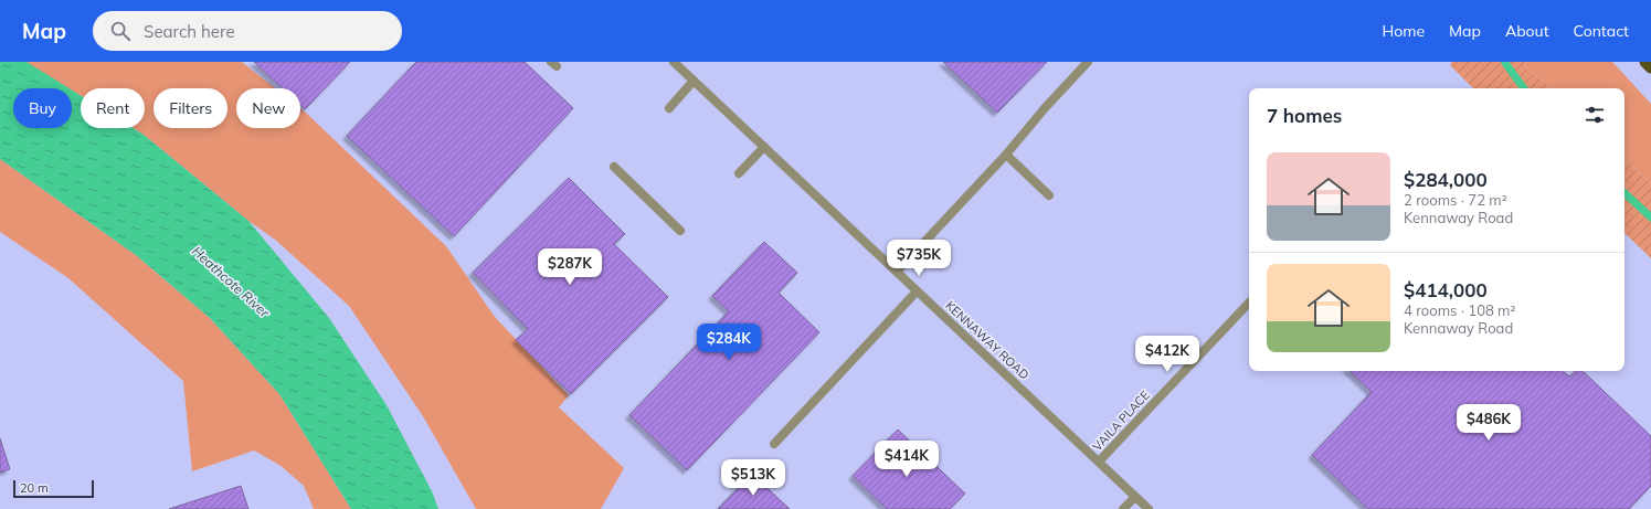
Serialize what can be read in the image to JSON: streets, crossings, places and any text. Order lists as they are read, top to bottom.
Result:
{
  "streets": {
    "street": ["KENNAWAY ROAD", "VAILA PLACE"]
  },
  "crossings": [
    ["KENNAWAY ROAD", "VAILA PLACE"]
  ],
  "water": ["Heathcote River"],
  "scale_bar": "20 m",
  "page": {
    "header": "Map",
    "search": "Search here",
    "nav": [
      "Home",
      "Map",
      "About",
      "Contact"
    ],
    "chip": [
      "Buy",
      "Rent",
      "Filters",
      "New"
    ],
    "heading": "7 homes",
    "list": [
      {
        "name": "$284,000",
        "note": "2 rooms · 72 m² · Kennaway Road"
      },
      {
        "name": "$414,000",
        "note": "4 rooms · 108 m² · Kennaway Road"
      }
    ],
    "price": [
      "$735K",
      "$287K",
      "$284K",
      "$412K",
      "$486K",
      "$414K",
      "$513K"
    ],
    "scale": "20 m"
  }
}
